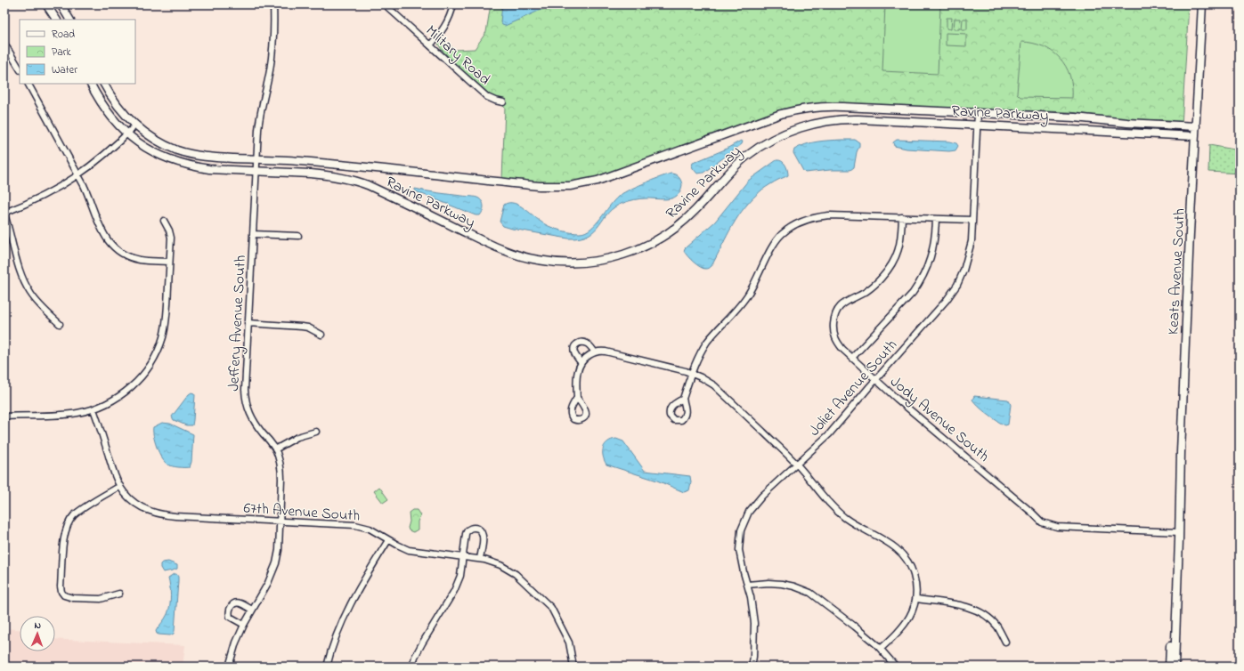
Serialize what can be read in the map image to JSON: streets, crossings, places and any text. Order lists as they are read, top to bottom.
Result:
{
  "streets": {
    "street": [
      "Military Road",
      "Ravine Parkway",
      "Keats Avenue South",
      "Jeffery Avenue South",
      "Joliet Avenue South",
      "Jody Avenue South",
      "67th Avenue South"
    ]
  },
  "crossings": [
    ["Ravine Parkway", "Keats Avenue South"],
    ["Ravine Parkway", "Jeffery Avenue South"],
    ["Ravine Parkway", "Joliet Avenue South"],
    ["Keats Avenue South", "Jody Avenue South"],
    ["Jeffery Avenue South", "67th Avenue South"],
    ["Joliet Avenue South", "Jody Avenue South"]
  ],
  "legend": ["Road", "Park", "Water"],
  "north": "top"
}
